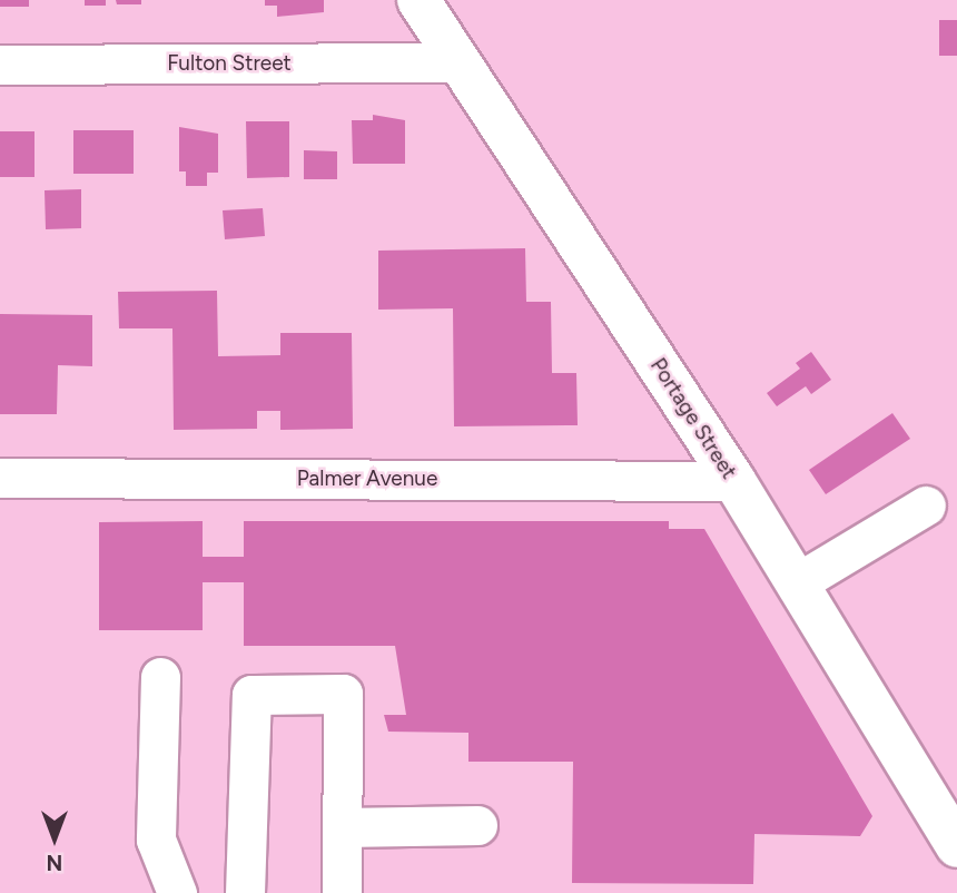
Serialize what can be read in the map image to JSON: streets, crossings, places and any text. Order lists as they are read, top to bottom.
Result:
{
  "streets": {
    "main road": ["Portage Street"],
    "street": ["Fulton Street", "Palmer Avenue"]
  },
  "crossings": [
    ["Fulton Street", "Portage Street"],
    ["Portage Street", "Palmer Avenue"]
  ],
  "north": "bottom"
}
